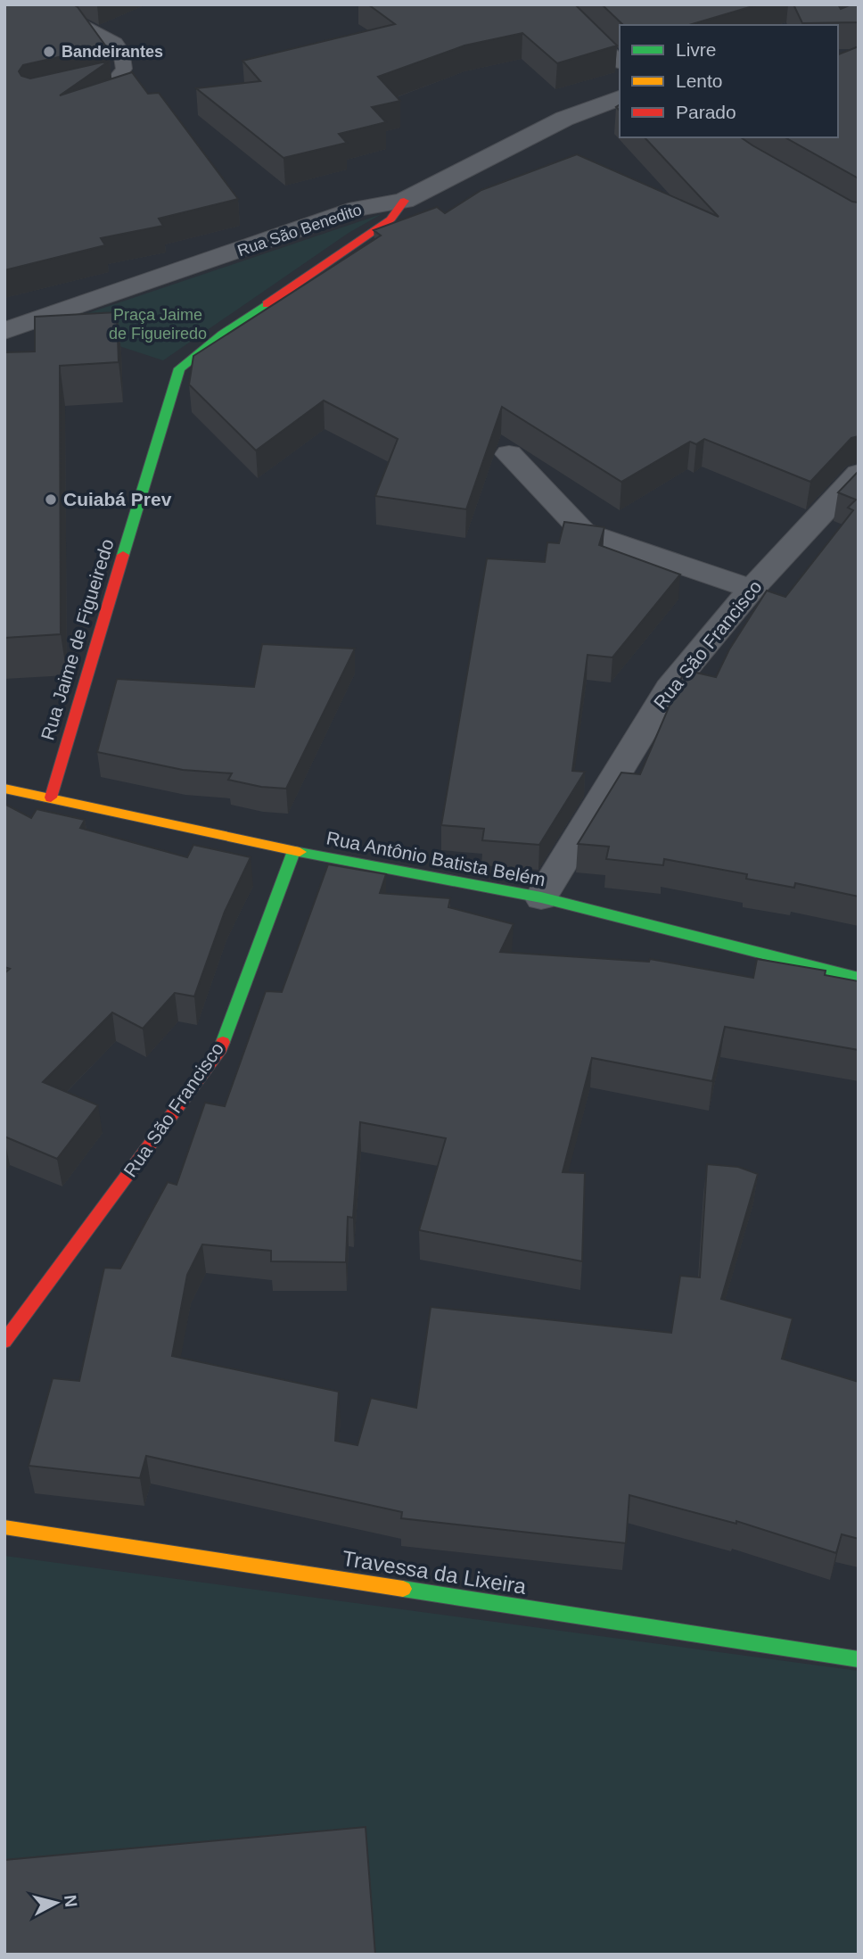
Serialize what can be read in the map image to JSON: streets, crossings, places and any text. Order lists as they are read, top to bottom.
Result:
{
  "streets": {
    "street": [
      "Rua São Benedito",
      "Rua Jaime de Figueiredo",
      "Rua São Francisco",
      "Rua Antônio Batista Belém",
      "Travessa da Lixeira"
    ]
  },
  "crossings": [
    ["Rua São Benedito", "Rua Jaime de Figueiredo"],
    ["Rua Jaime de Figueiredo", "Rua Antônio Batista Belém"],
    ["Rua São Francisco", "Rua Antônio Batista Belém"]
  ],
  "parks": ["Praça Jaime de Figueiredo"],
  "places": ["Bandeirantes", "Cuiabá Prev"],
  "legend": ["Livre", "Lento", "Parado"],
  "north": "right"
}
